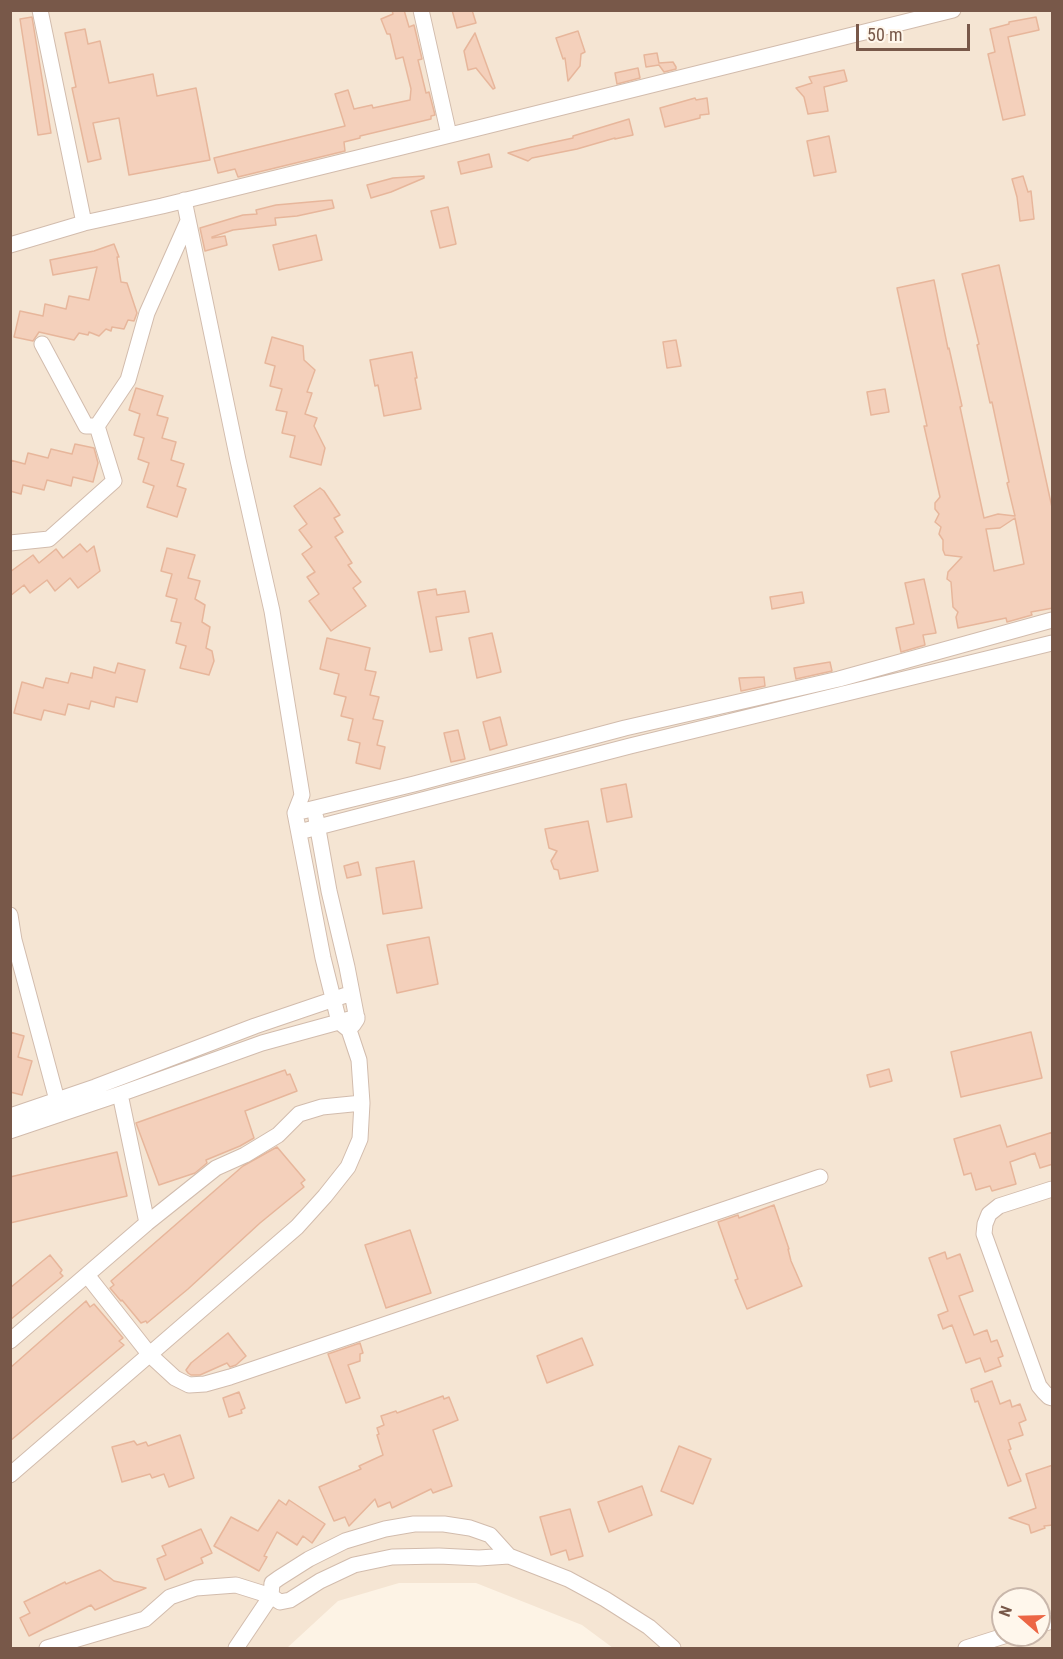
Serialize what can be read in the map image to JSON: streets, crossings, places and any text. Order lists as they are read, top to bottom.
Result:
{
  "scale_bar": "50 m",
  "north": "left"
}
